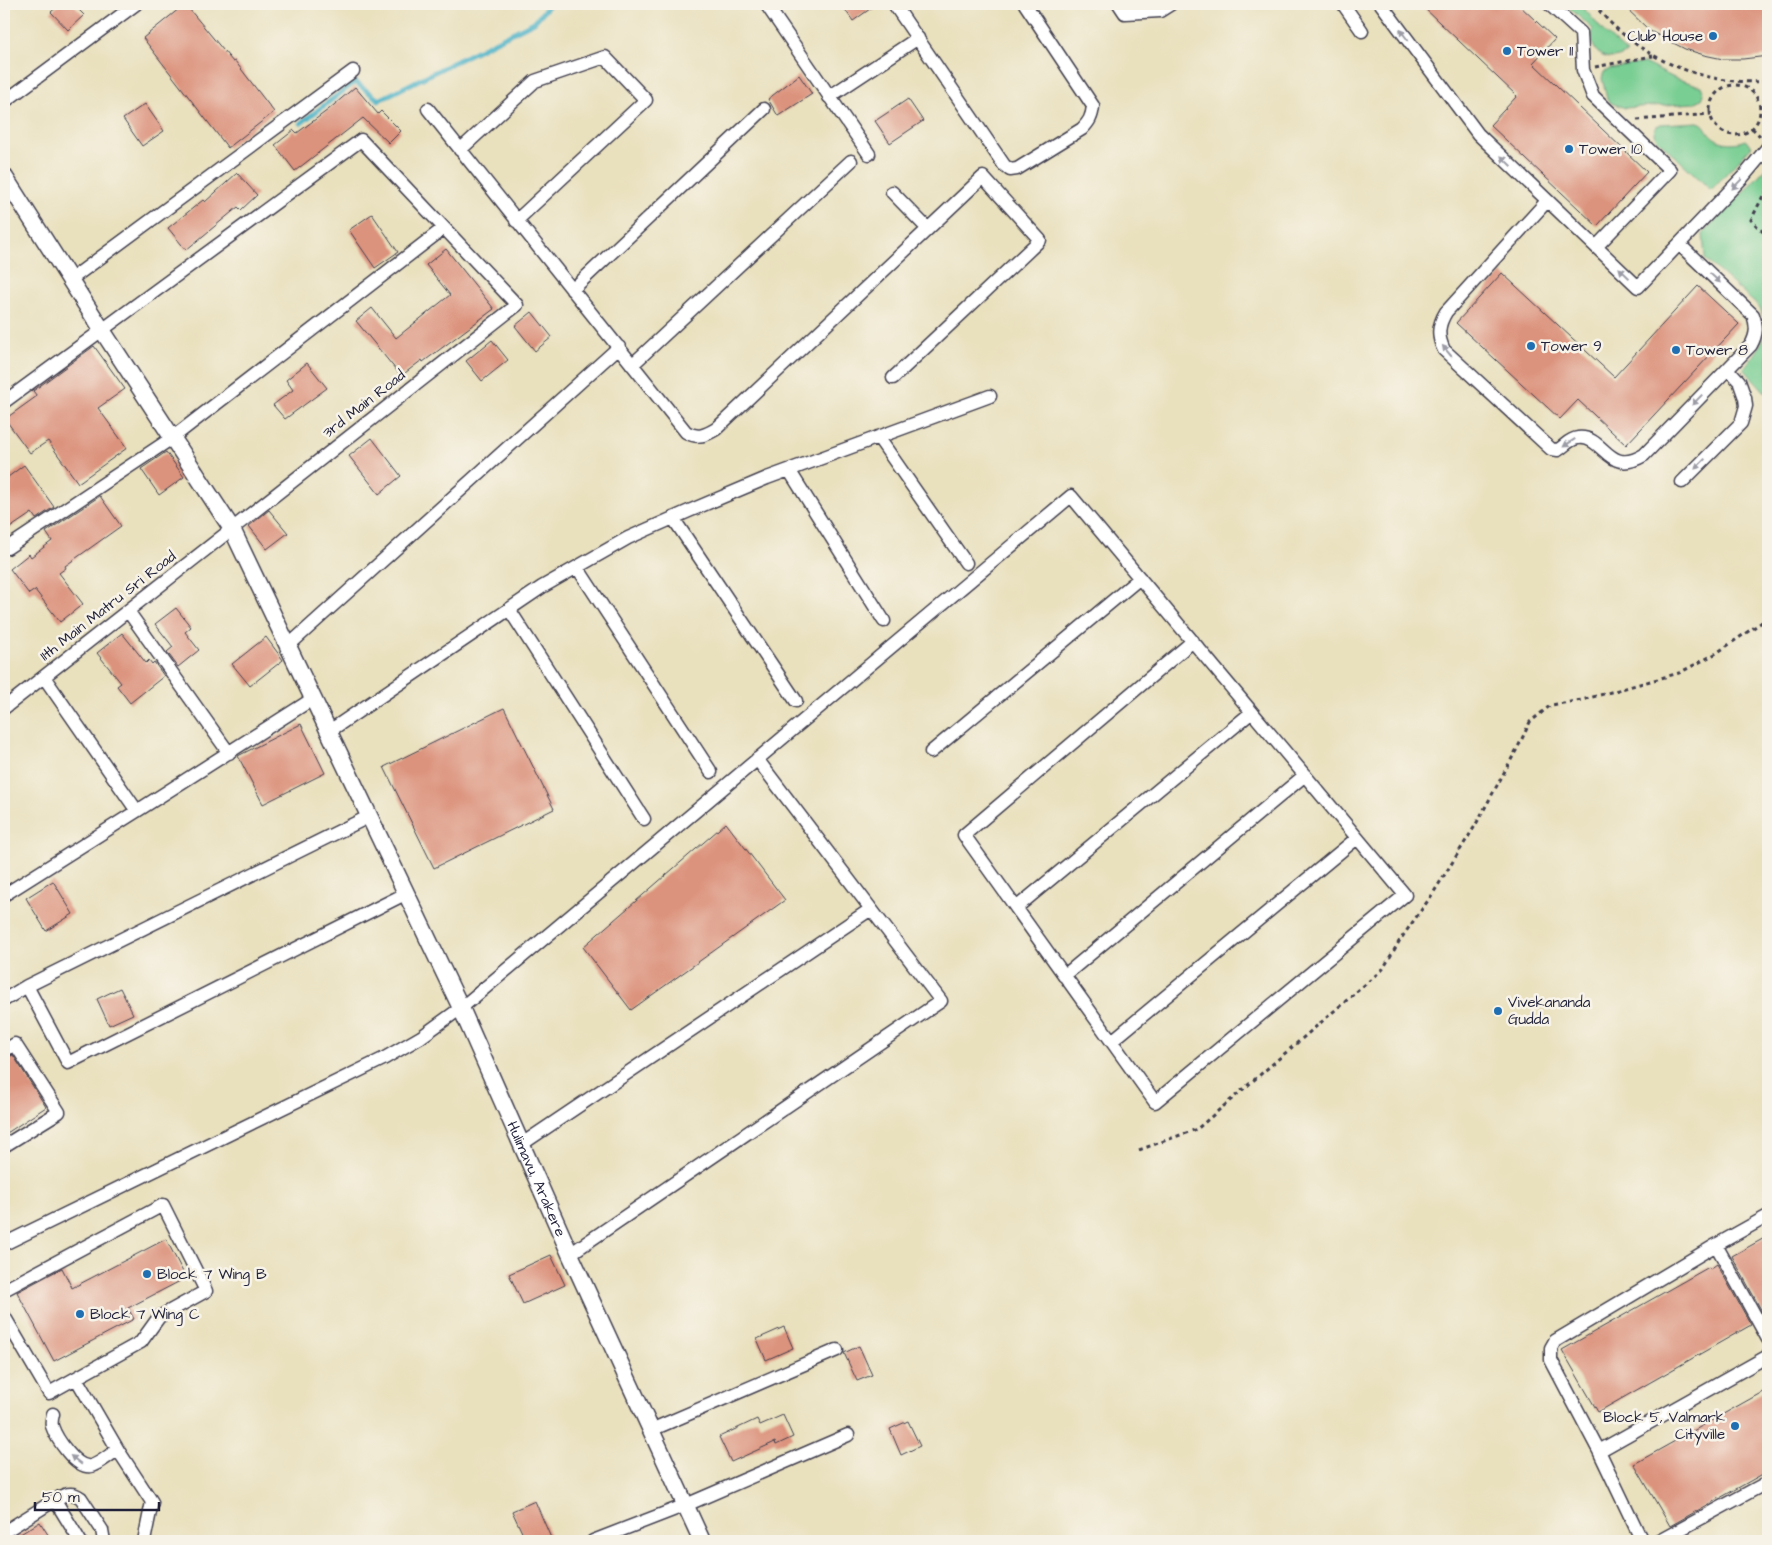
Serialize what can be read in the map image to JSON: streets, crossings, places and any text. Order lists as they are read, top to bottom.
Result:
{
  "streets": {
    "street": ["3rd Main Road", "11th Main Matru Sri Road", "Hulimavu, Arakere"]
  },
  "crossings": [
    ["3rd Main Road", "11th Main Matru Sri Road"],
    ["3rd Main Road", "Hulimavu, Arakere"],
    ["11th Main Matru Sri Road", "Hulimavu, Arakere"]
  ],
  "places": [
    "Club House",
    "Tower 11",
    "Tower 10",
    "Tower 9",
    "Tower 8",
    "Vivekananda Gudda",
    "Block 7 Wing B",
    "Block 7 Wing C",
    "Block 5, Valmark Cityville"
  ],
  "scale_bar": "50 m"
}
